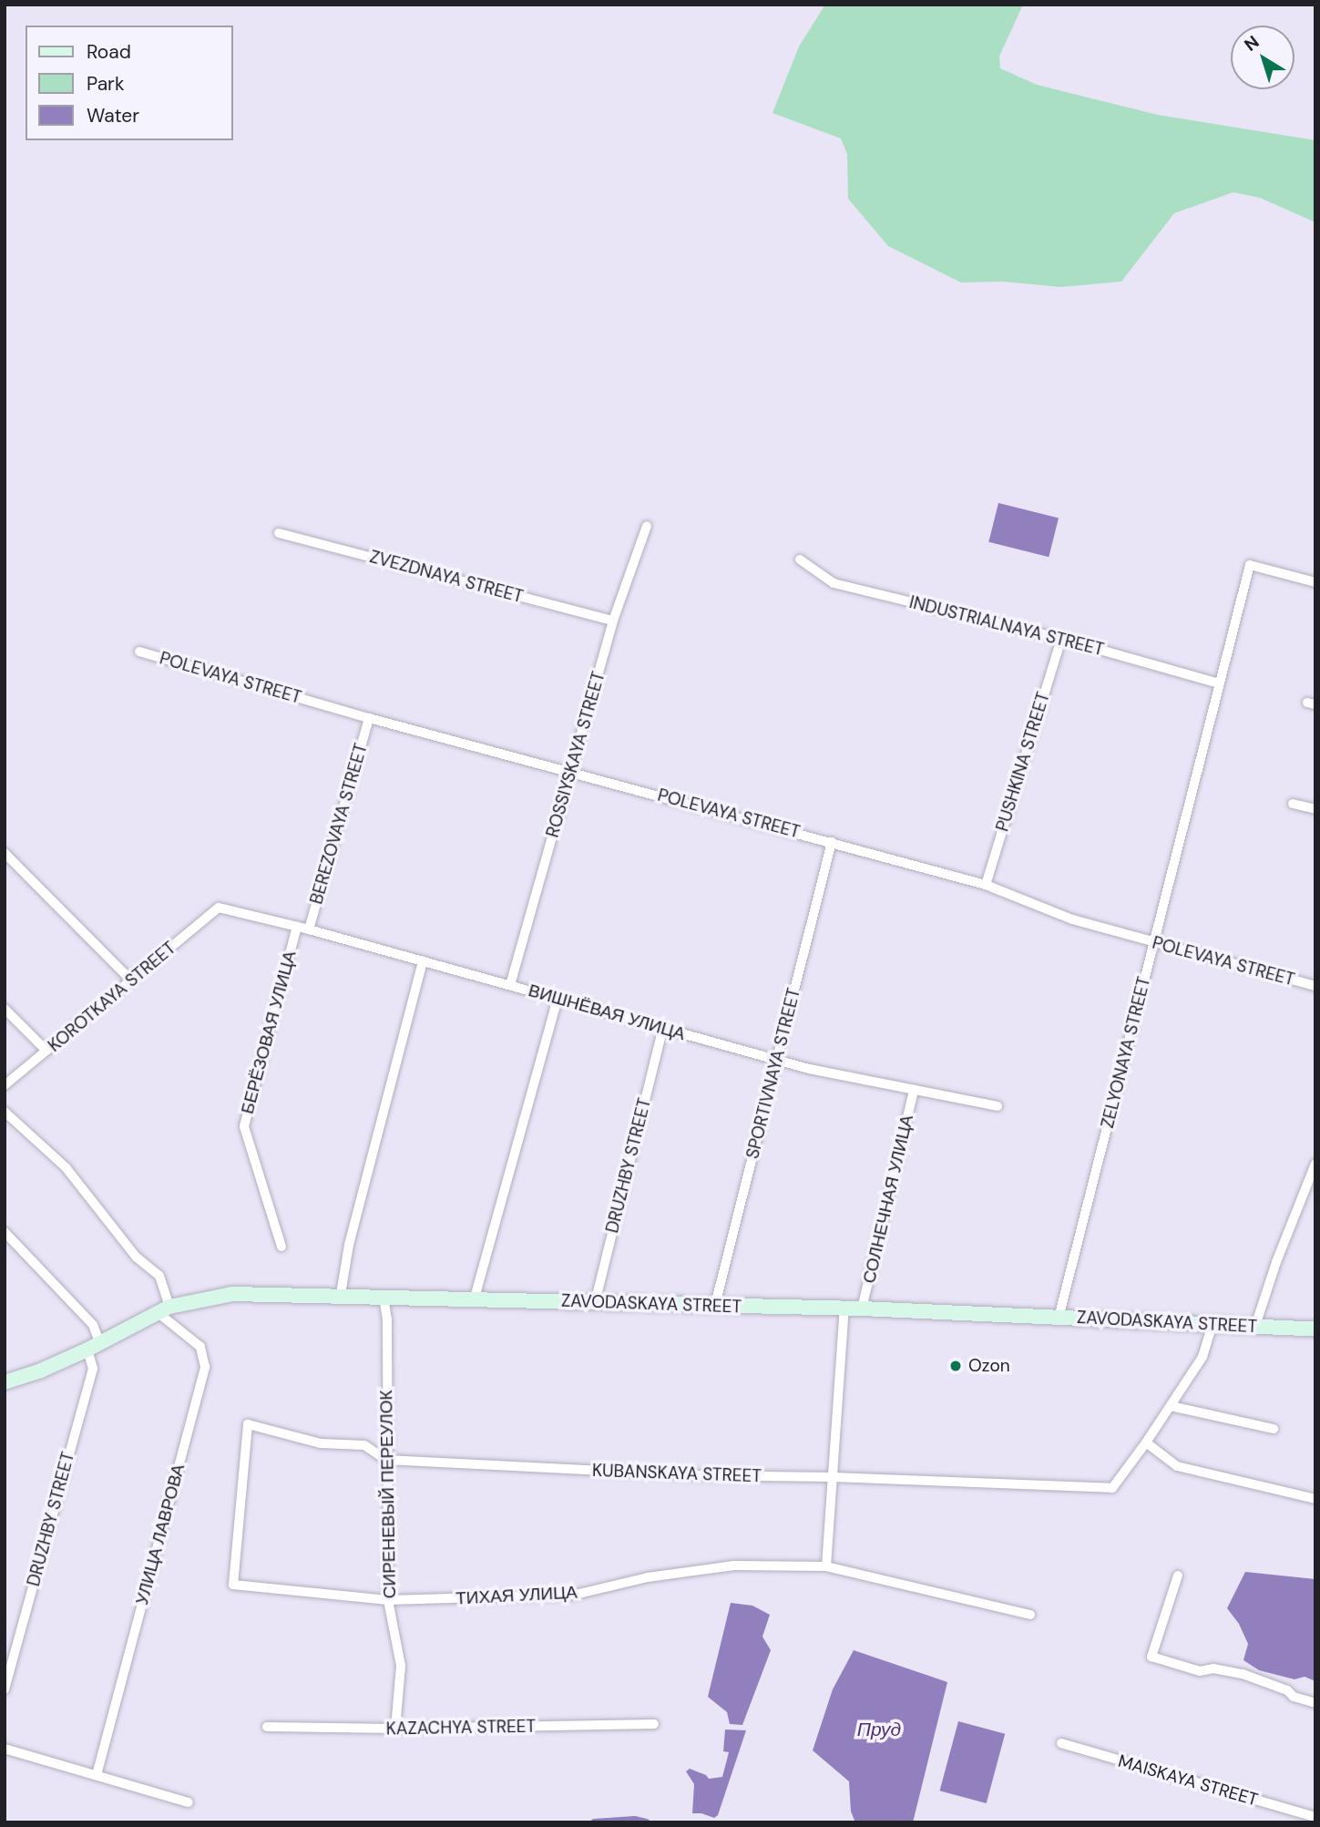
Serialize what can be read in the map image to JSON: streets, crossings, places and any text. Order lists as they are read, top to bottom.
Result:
{
  "streets": {
    "main road": ["ZAVODASKAYA STREET"],
    "street": [
      "ZVEZDNAYA STREET",
      "INDUSTRIALNAYA STREET",
      "POLEVAYA STREET",
      "ROSSIYSKAYA STREET",
      "PUSHKINA STREET",
      "BEREZOVAYA STREET",
      "KOROTKAYA STREET",
      "ВИШНЁВАЯ УЛИЦА",
      "БЕРЁЗОВАЯ УЛИЦА",
      "ZELYONAYA STREET",
      "SPORTIVNAYA STREET",
      "DRUZHBY STREET",
      "СОЛНЕЧНАЯ УЛИЦА",
      "KUBANSKAYA STREET",
      "СИРЕНЕВЫЙ ПЕРЕУЛОК",
      "УЛИЦА ЛАВРОВА",
      "ТИХАЯ УЛИЦА",
      "KAZACHYA STREET",
      "MAISKAYA STREET"
    ]
  },
  "crossings": [
    ["ZVEZDNAYA STREET", "ROSSIYSKAYA STREET"],
    ["INDUSTRIALNAYA STREET", "PUSHKINA STREET"],
    ["INDUSTRIALNAYA STREET", "ZELYONAYA STREET"],
    ["POLEVAYA STREET", "ROSSIYSKAYA STREET"],
    ["POLEVAYA STREET", "PUSHKINA STREET"],
    ["POLEVAYA STREET", "BEREZOVAYA STREET"],
    ["POLEVAYA STREET", "ZELYONAYA STREET"],
    ["POLEVAYA STREET", "SPORTIVNAYA STREET"],
    ["ROSSIYSKAYA STREET", "ВИШНЁВАЯ УЛИЦА"],
    ["BEREZOVAYA STREET", "ВИШНЁВАЯ УЛИЦА"],
    ["KOROTKAYA STREET", "ВИШНЁВАЯ УЛИЦА"],
    ["ВИШНЁВАЯ УЛИЦА", "БЕРЁЗОВАЯ УЛИЦА"],
    ["ВИШНЁВАЯ УЛИЦА", "SPORTIVNAYA STREET"],
    ["ВИШНЁВАЯ УЛИЦА", "DRUZHBY STREET"],
    ["ВИШНЁВАЯ УЛИЦА", "СОЛНЕЧНАЯ УЛИЦА"],
    ["ZELYONAYA STREET", "ZAVODASKAYA STREET"],
    ["SPORTIVNAYA STREET", "ZAVODASKAYA STREET"],
    ["DRUZHBY STREET", "ZAVODASKAYA STREET"],
    ["СОЛНЕЧНАЯ УЛИЦА", "ZAVODASKAYA STREET"],
    ["ZAVODASKAYA STREET", "СИРЕНЕВЫЙ ПЕРЕУЛОК"],
    ["ZAVODASKAYA STREET", "УЛИЦА ЛАВРОВА"],
    ["KUBANSKAYA STREET", "СИРЕНЕВЫЙ ПЕРЕУЛОК"],
    ["KUBANSKAYA STREET", "ТИХАЯ УЛИЦА"],
    ["СИРЕНЕВЫЙ ПЕРЕУЛОК", "ТИХАЯ УЛИЦА"],
    ["СИРЕНЕВЫЙ ПЕРЕУЛОК", "KAZACHYA STREET"]
  ],
  "water": ["Пруд"],
  "places": ["Ozon"],
  "legend": ["Road", "Park", "Water"],
  "north": "top left"
}
